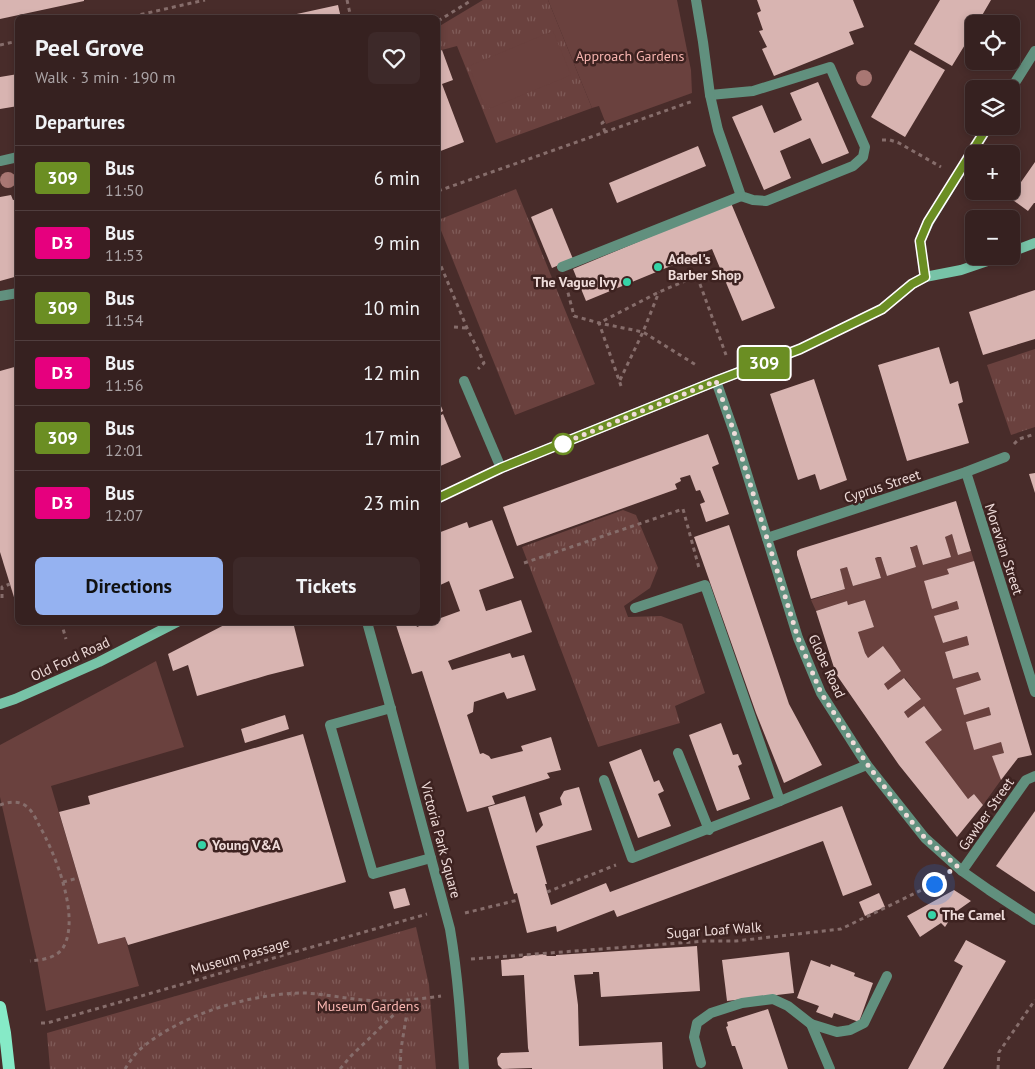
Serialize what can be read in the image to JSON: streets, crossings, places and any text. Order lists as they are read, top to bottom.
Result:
{
  "streets": {
    "main road": ["Old Ford Road"],
    "street": [
      "Cyprus Street",
      "Moravian Street",
      "Globe Road",
      "Gawber Street",
      "Victoria Park Square"
    ],
    "path": ["Sugar Loaf Walk", "Museum Passage"]
  },
  "crossings": [
    ["Cyprus Street", "Moravian Street"],
    ["Cyprus Street", "Globe Road"],
    ["Globe Road", "Gawber Street"],
    ["Globe Road", "Sugar Loaf Walk"],
    ["Gawber Street", "Sugar Loaf Walk"],
    ["Victoria Park Square", "Sugar Loaf Walk"],
    ["Victoria Park Square", "Museum Passage"]
  ],
  "parks": ["Approach Gardens", "Museum Gardens"],
  "places": [
    "Adeel's Barber Shop",
    "The Vague Ivy",
    "Young V&A",
    "The Camel"
  ],
  "lines": ["bus line 309"],
  "page": {
    "on_map": "309",
    "map_buttons": ["+", "−"],
    "heading": [
      ["Peel Grove", "Walk · 3 min · 190 m"],
      "Departures"
    ],
    "list": [
      {
        "mark": "309",
        "name": "Bus",
        "note": "11:50",
        "value": "6 min"
      },
      {
        "mark": "D3",
        "name": "Bus",
        "note": "11:53",
        "value": "9 min"
      },
      {
        "mark": "309",
        "name": "Bus",
        "note": "11:54",
        "value": "10 min"
      },
      {
        "mark": "D3",
        "name": "Bus",
        "note": "11:56",
        "value": "12 min"
      },
      {
        "mark": "309",
        "name": "Bus",
        "note": "12:01",
        "value": "17 min"
      },
      {
        "mark": "D3",
        "name": "Bus",
        "note": "12:07",
        "value": "23 min"
      }
    ],
    "buttons": ["Directions", "Tickets"]
  }
}
